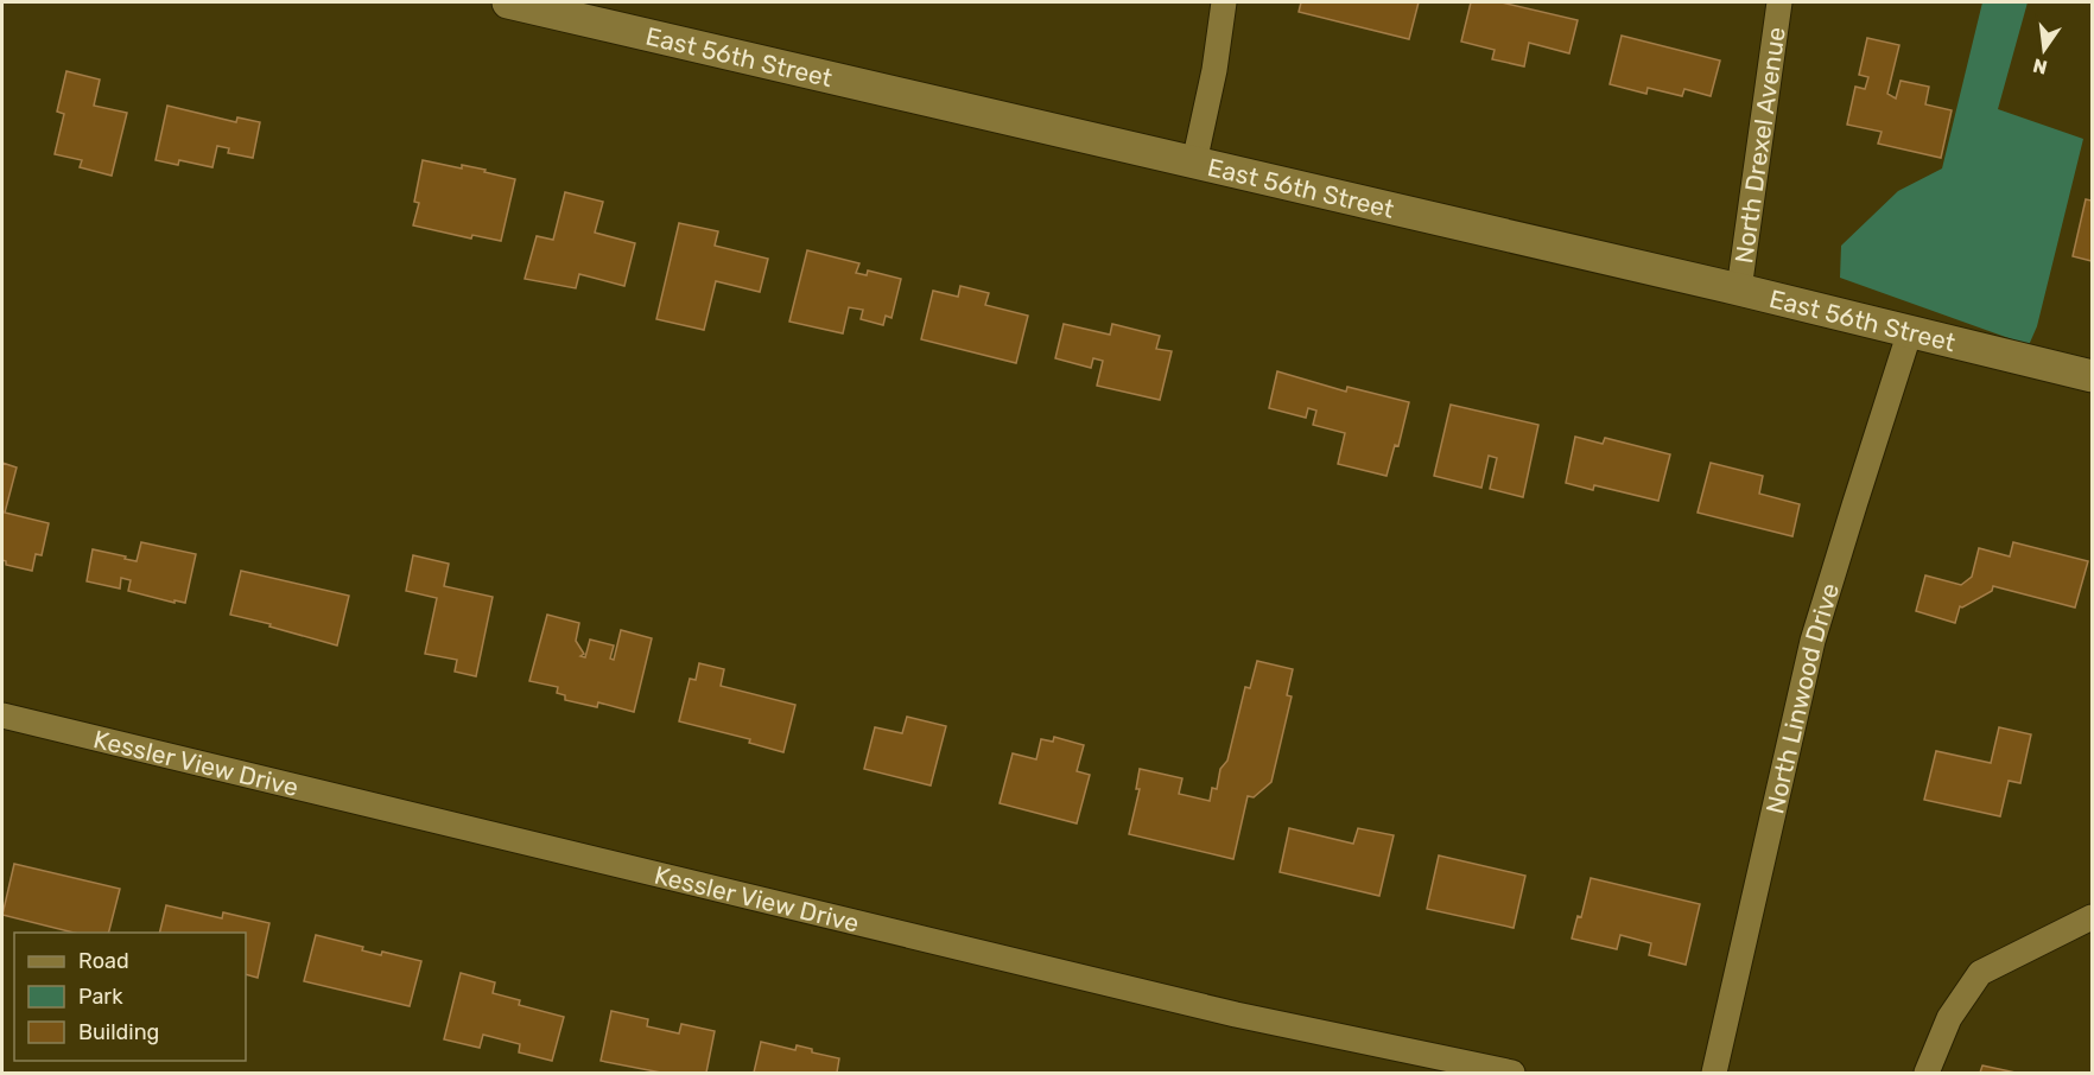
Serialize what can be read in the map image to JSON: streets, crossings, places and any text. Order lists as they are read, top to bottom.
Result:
{
  "streets": {
    "street": [
      "East 56th Street",
      "North Drexel Avenue",
      "North Linwood Drive",
      "Kessler View Drive"
    ]
  },
  "crossings": [
    ["East 56th Street", "North Drexel Avenue"],
    ["East 56th Street", "North Linwood Drive"]
  ],
  "legend": ["Road", "Park", "Building"],
  "north": "bottom"
}
